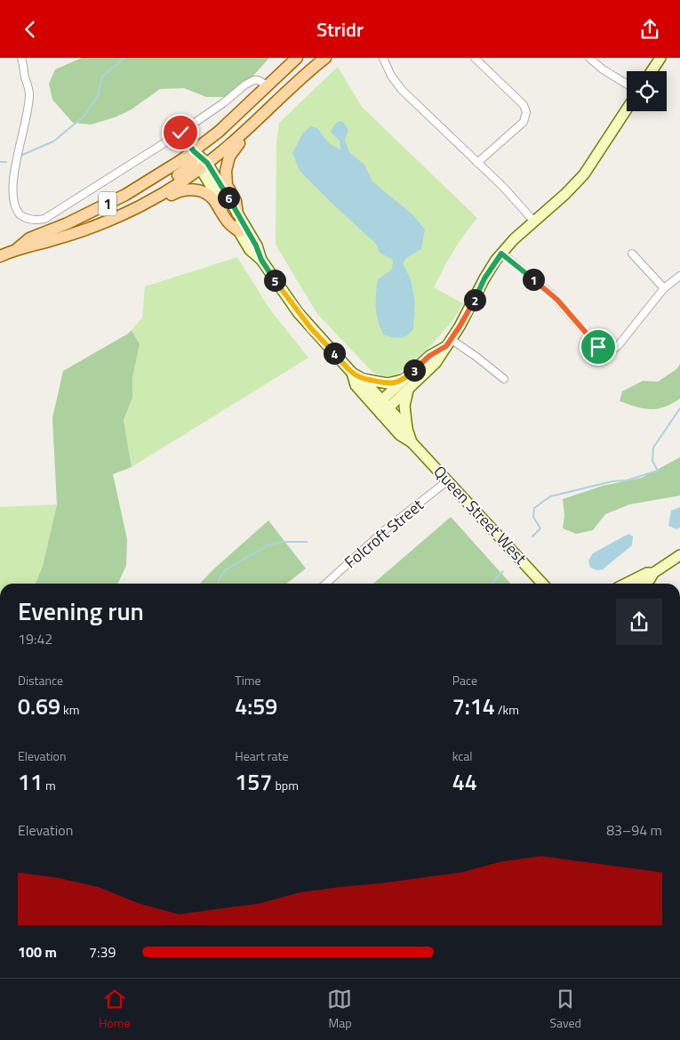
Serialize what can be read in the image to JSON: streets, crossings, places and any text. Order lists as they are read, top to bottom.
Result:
{
  "streets": {
    "main road": ["1", "Queen Street West"],
    "street": ["Folcroft Street"]
  },
  "crossings": [
    ["1", "Queen Street West"],
    ["Queen Street West", "Folcroft Street"]
  ],
  "page": {
    "header": "Stridr",
    "pins": [
      "6",
      "1",
      "5",
      "2",
      "4",
      "3"
    ],
    "heading": ["Evening run", "19:42"],
    "stats": [
      ["Distance", "0.69 km"],
      ["Time", "4:59"],
      ["Pace", "7:14 /km"],
      ["Elevation", "11 m"],
      ["Heart rate", "157 bpm"],
      ["kcal", "44"]
    ],
    "chart": ["Elevation", "83–94 m"],
    "list": [
      {
        "name": "100 m",
        "note": "7:39"
      }
    ],
    "tabs": ["Home", "Map", "Saved"]
  }
}
